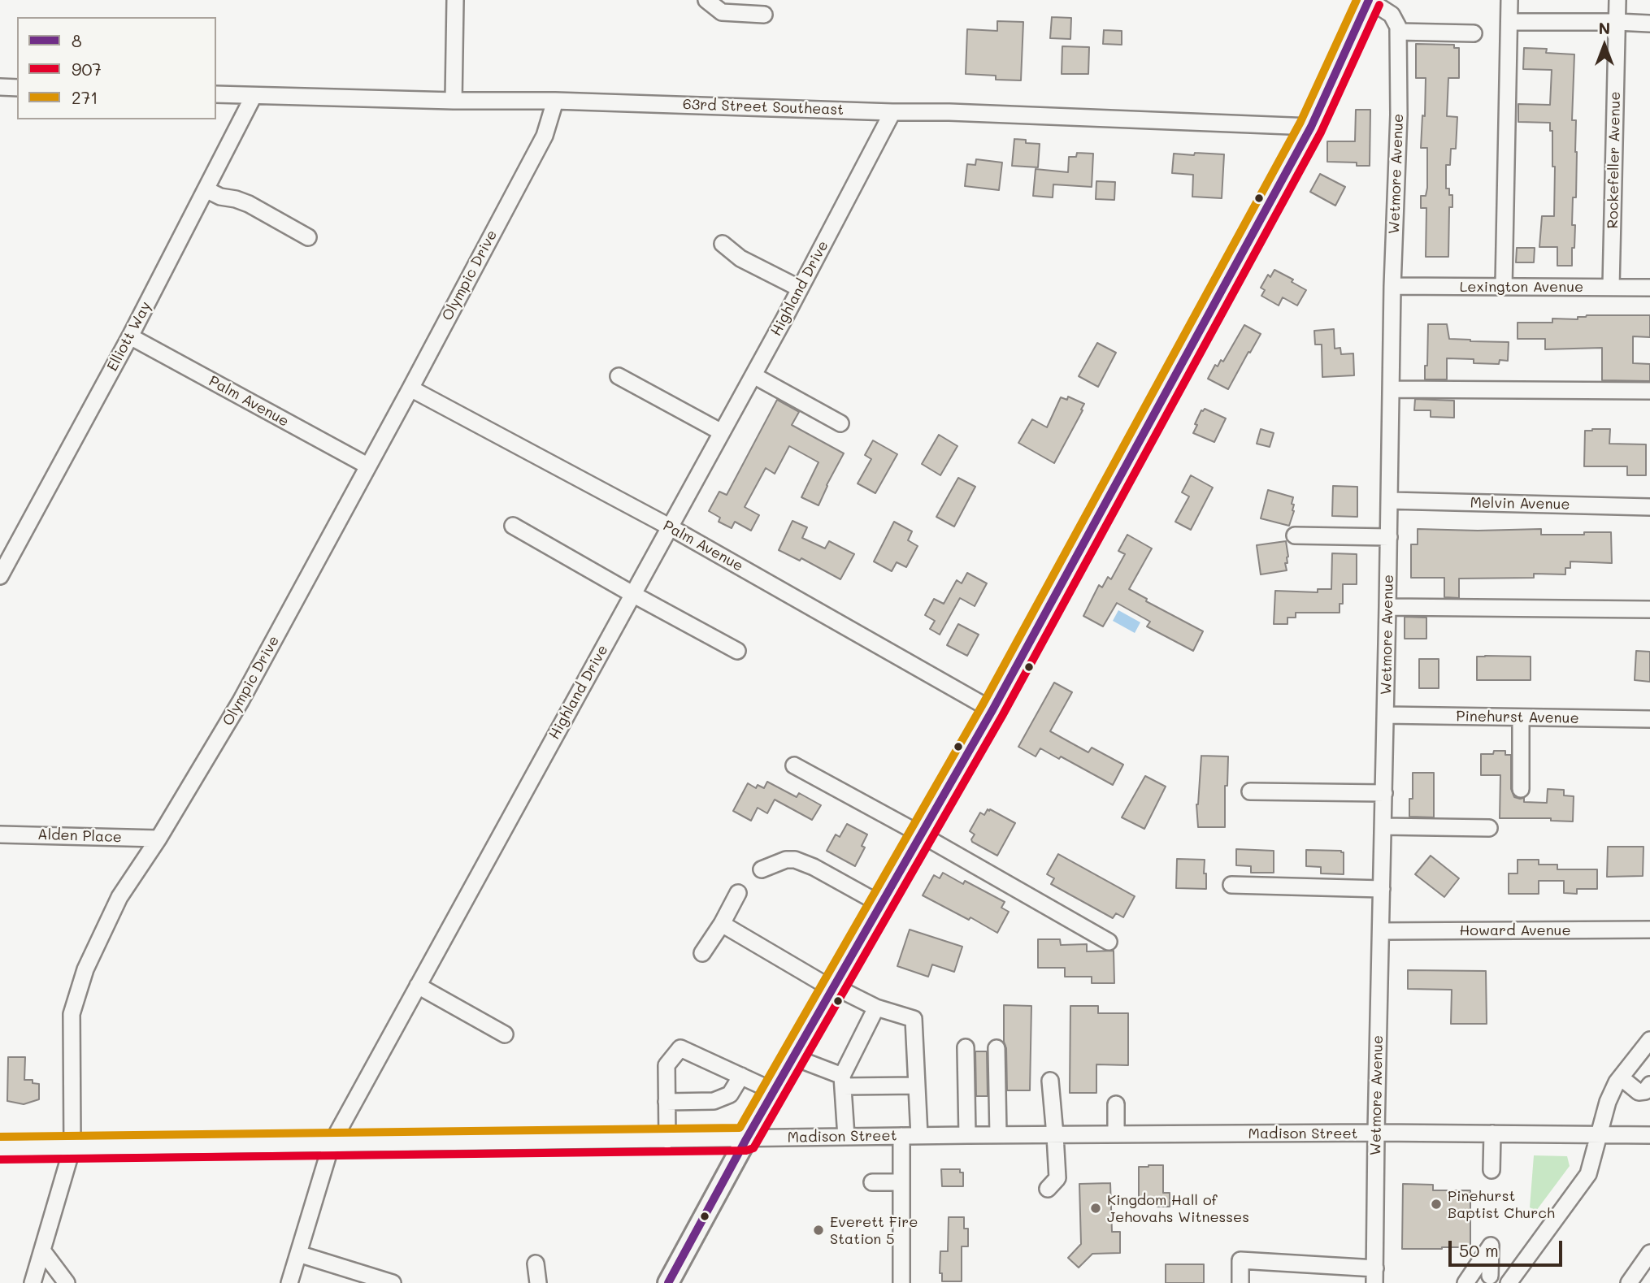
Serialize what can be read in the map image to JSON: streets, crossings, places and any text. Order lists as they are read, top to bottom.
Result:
{
  "streets": {
    "street": [
      "63rd Street Southeast",
      "Rockefeller Avenue",
      "Wetmore Avenue",
      "Olympic Drive",
      "Lexington Avenue",
      "Highland Drive",
      "Elliott Way",
      "Palm Avenue",
      "Melvin Avenue",
      "Pinehurst Avenue",
      "Alden Place",
      "Howard Avenue",
      "Madison Street"
    ]
  },
  "crossings": [
    ["63rd Street Southeast", "Olympic Drive"],
    ["63rd Street Southeast", "Highland Drive"],
    ["63rd Street Southeast", "Elliott Way"],
    ["Rockefeller Avenue", "Lexington Avenue"],
    ["Wetmore Avenue", "Lexington Avenue"],
    ["Wetmore Avenue", "Melvin Avenue"],
    ["Wetmore Avenue", "Pinehurst Avenue"],
    ["Wetmore Avenue", "Howard Avenue"],
    ["Wetmore Avenue", "Madison Street"],
    ["Olympic Drive", "Palm Avenue"],
    ["Olympic Drive", "Alden Place"],
    ["Olympic Drive", "Madison Street"],
    ["Highland Drive", "Palm Avenue"],
    ["Highland Drive", "Madison Street"],
    ["Elliott Way", "Palm Avenue"]
  ],
  "places": ["Pinehurst Baptist Church", "Kingdom Hall of Jehovahs Witnesses", "Everett Fire Station 5"],
  "lines": ["transit line 8", "transit line 271", "transit line 907"],
  "legend": ["8", "907", "271"],
  "scale_bar": "50 m",
  "north": "top"
}
